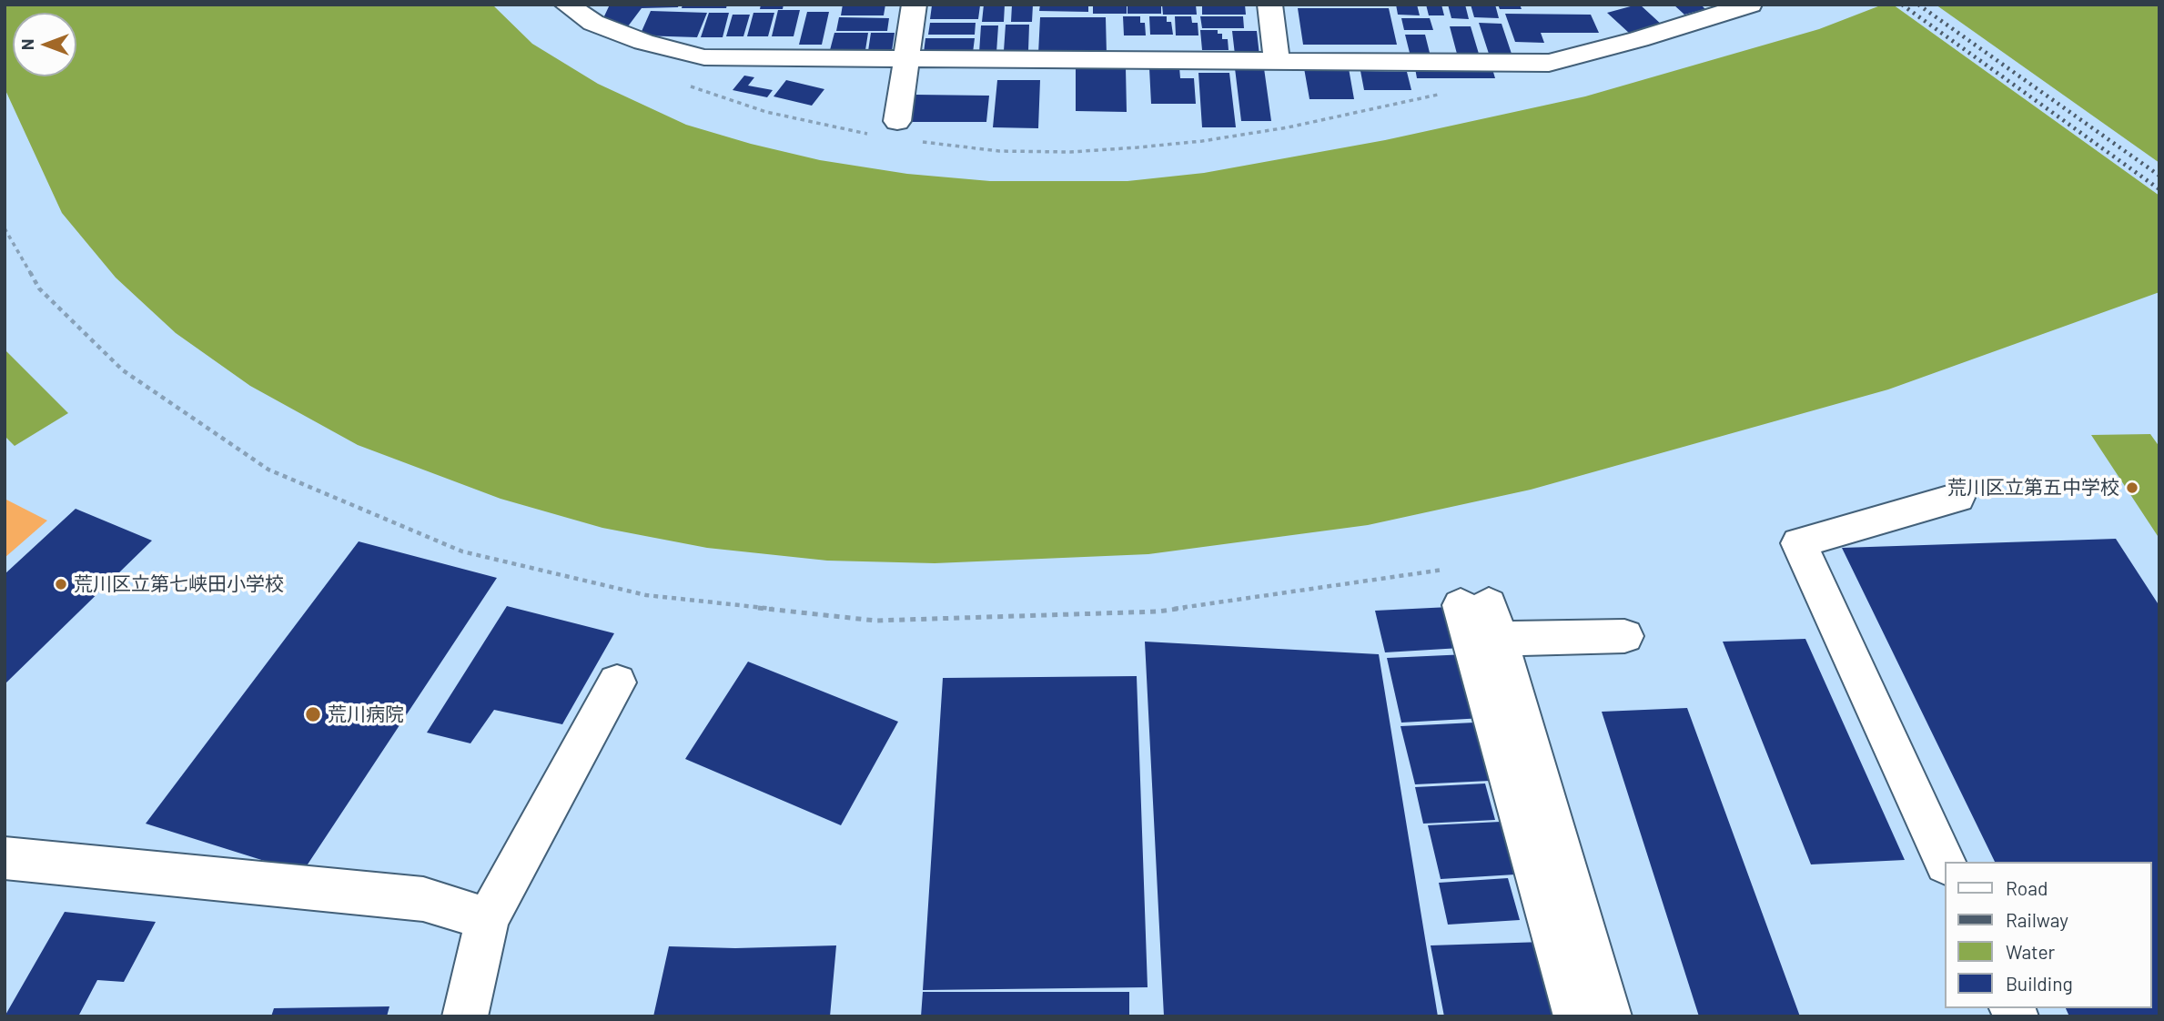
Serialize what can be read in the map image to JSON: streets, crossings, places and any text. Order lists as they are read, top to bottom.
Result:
{
  "places": ["荒川区立第五中学校", "荒川区立第七峡田小学校", "荒川病院"],
  "legend": [
    "Road",
    "Railway",
    "Water",
    "Building"
  ],
  "north": "left"
}
